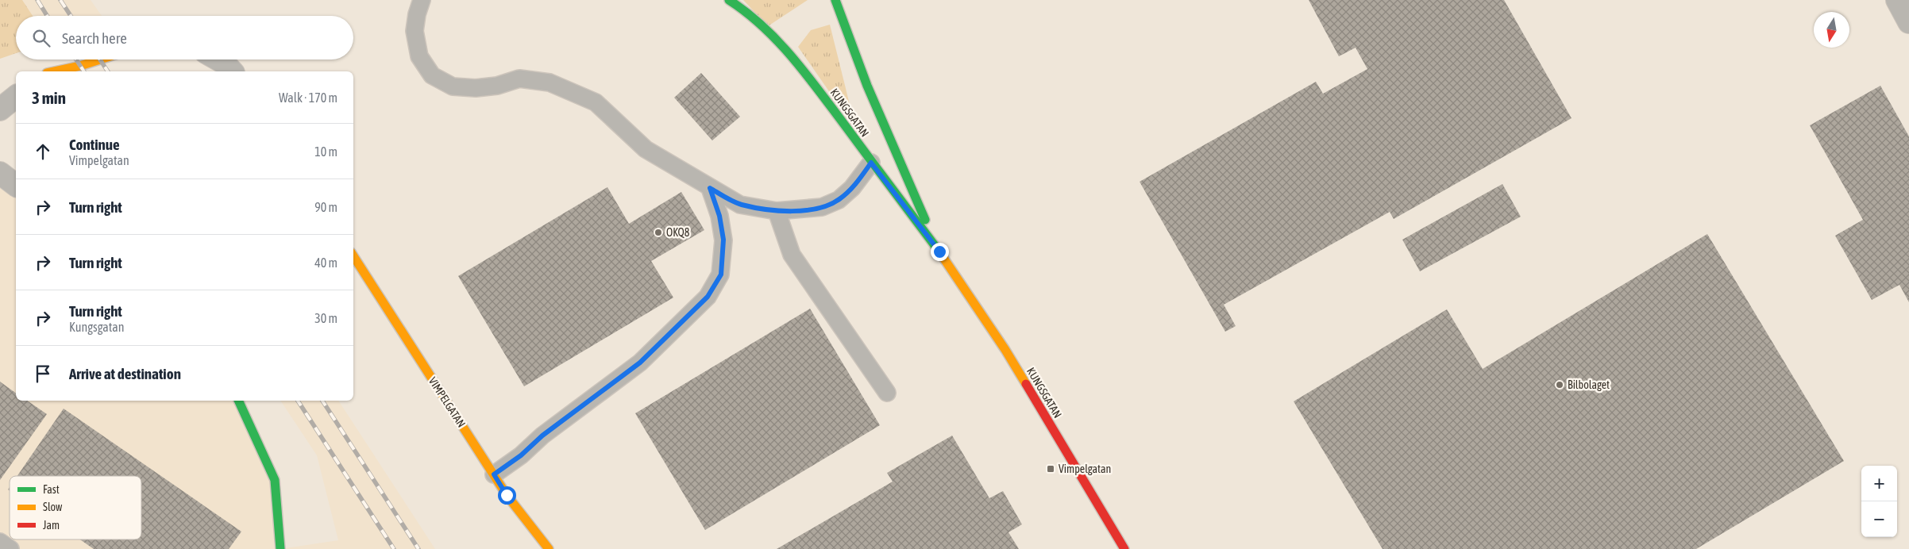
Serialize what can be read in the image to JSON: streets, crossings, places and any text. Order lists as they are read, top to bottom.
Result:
{
  "streets": {
    "main road": ["KUNGSGATAN", "VIMPELGATAN"]
  },
  "places": {
    "other": ["OKQ8", "Bilbolaget"],
    "transit": ["Vimpelgatan"]
  },
  "legend": ["Fast", "Slow", "Jam"],
  "north": "bottom",
  "page": {
    "search": "Search here",
    "heading": ["3 min", "Walk · 170 m"],
    "list": [
      ["Continue", "Vimpelgatan", "10 m"],
      ["Turn right", "90 m"],
      ["Turn right", "40 m"],
      ["Turn right", "Kungsgatan", "30 m"],
      "Arrive at destination"
    ],
    "map_buttons": ["+", "−"]
  }
}
